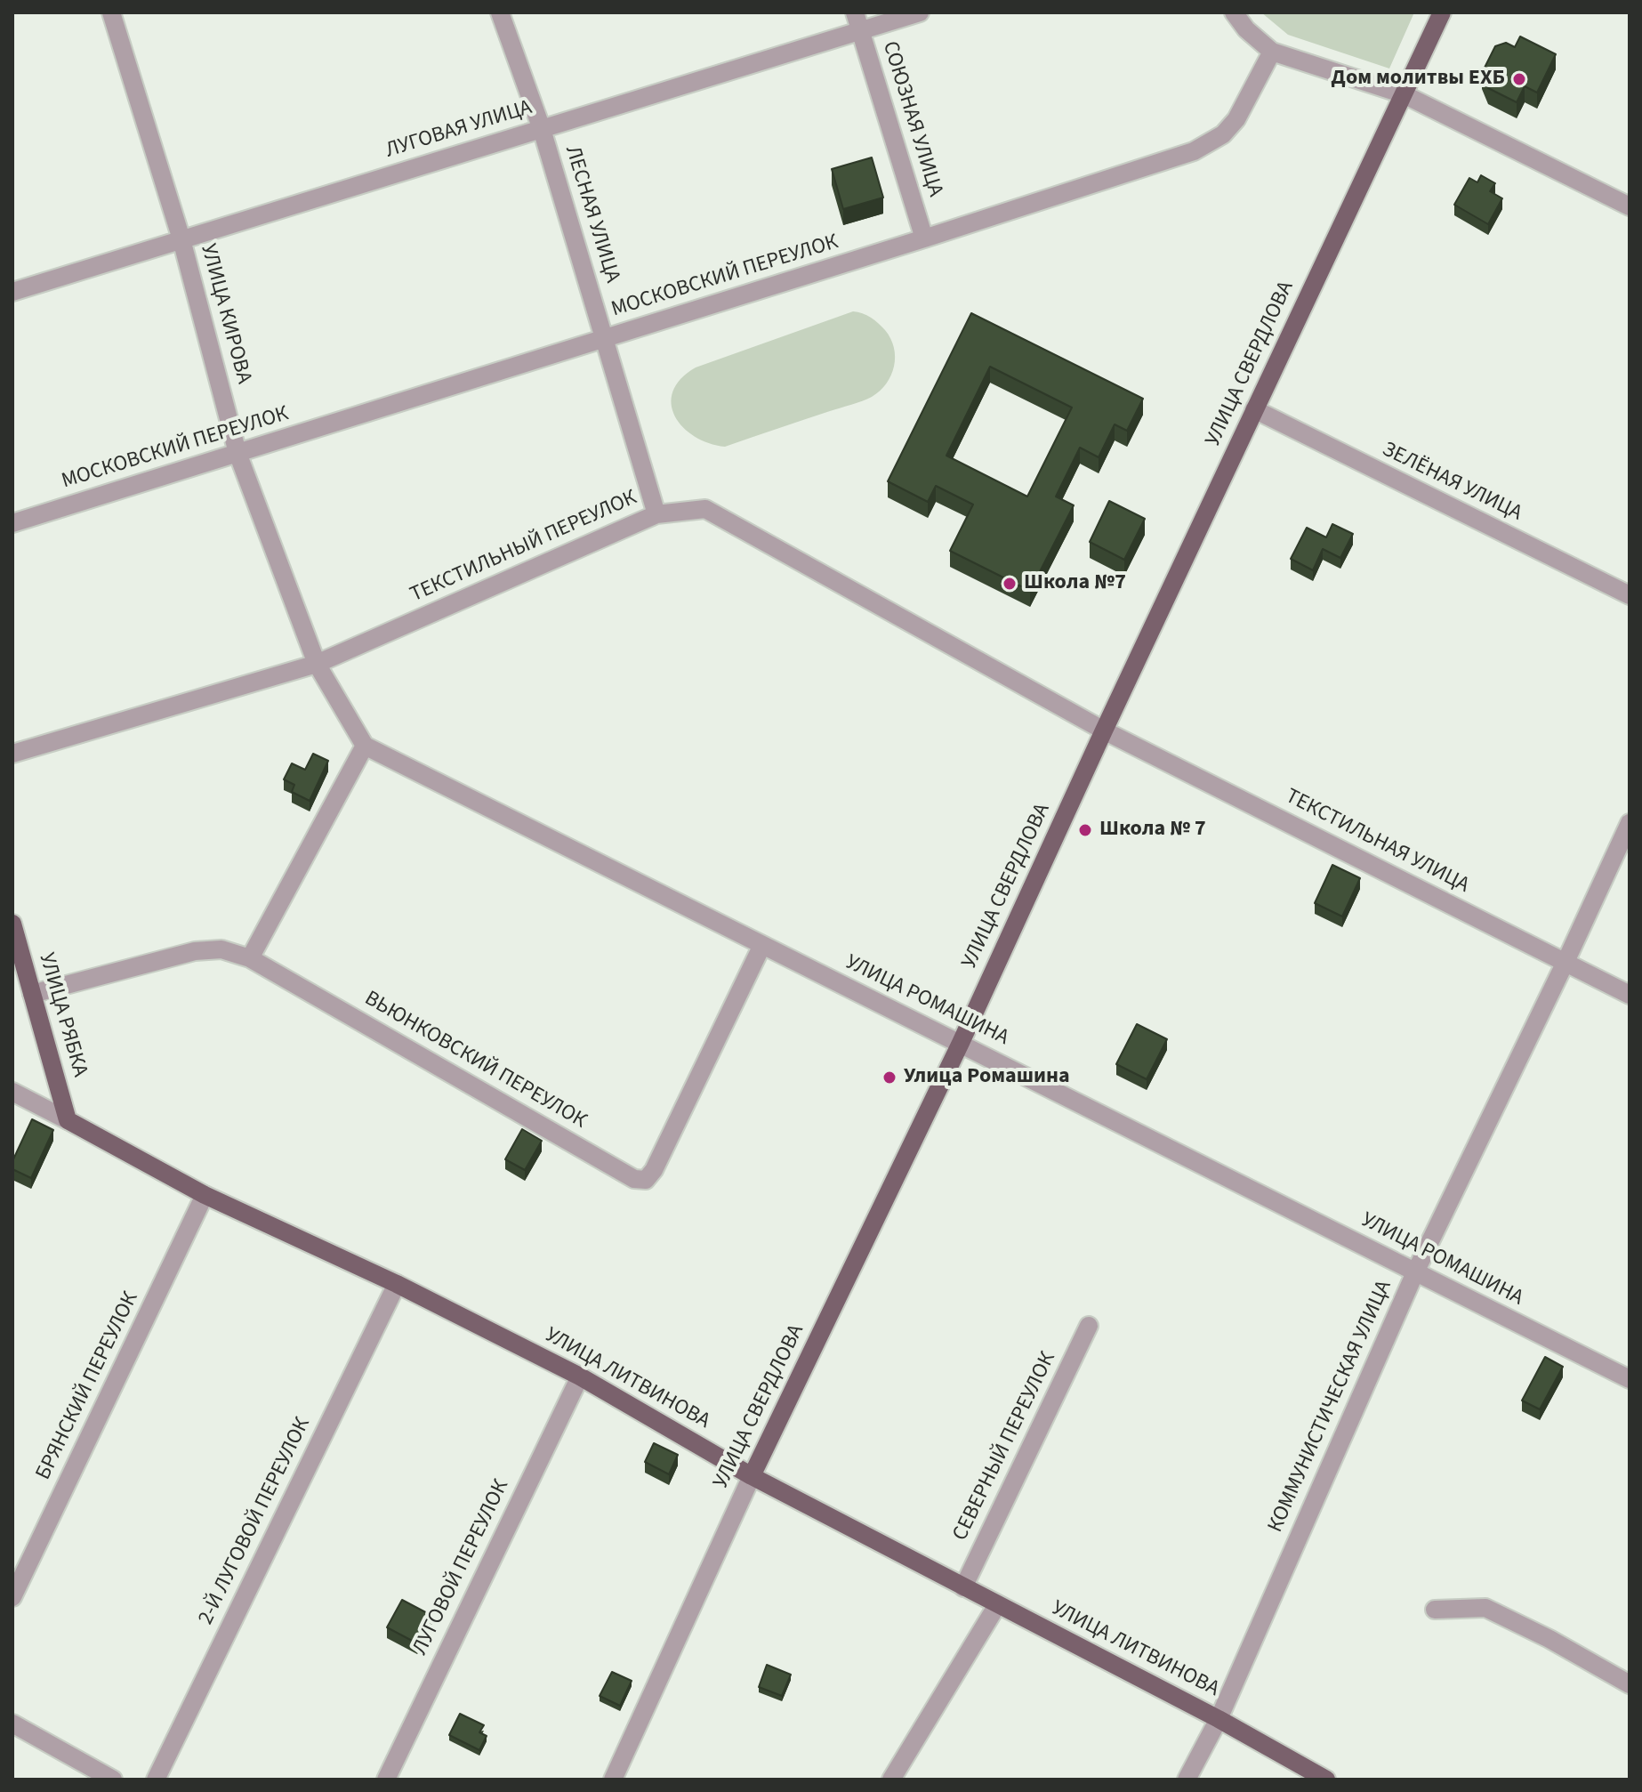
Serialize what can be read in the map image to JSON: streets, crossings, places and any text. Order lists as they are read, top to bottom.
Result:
{
  "streets": {
    "main road": ["УЛИЦА СВЕРДЛОВА", "УЛИЦА РЯБКА", "УЛИЦА ЛИТВИНОВА"],
    "street": [
      "СОЮЗНАЯ УЛИЦА",
      "ЛУГОВАЯ УЛИЦА",
      "ЛЕСНАЯ УЛИЦА",
      "МОСКОВСКИЙ ПЕРЕУЛОК",
      "УЛИЦА КИРОВА",
      "ЗЕЛЁНАЯ УЛИЦА",
      "ТЕКСТИЛЬНЫЙ ПЕРЕУЛОК",
      "ТЕКСТИЛЬНАЯ УЛИЦА",
      "УЛИЦА РОМАШИНА",
      "ВЬЮНКОВСКИЙ ПЕРЕУЛОК",
      "БРЯНСКИЙ ПЕРЕУЛОК",
      "КОММУНИСТИЧЕСКАЯ УЛИЦА",
      "СЕВЕРНЫЙ ПЕРЕУЛОК",
      "2-Й ЛУГОВОЙ ПЕРЕУЛОК",
      "ЛУГОВОЙ ПЕРЕУЛОК"
    ]
  },
  "crossings": [
    ["СОЮЗНАЯ УЛИЦА", "ЛУГОВАЯ УЛИЦА"],
    ["СОЮЗНАЯ УЛИЦА", "МОСКОВСКИЙ ПЕРЕУЛОК"],
    ["ЛУГОВАЯ УЛИЦА", "ЛЕСНАЯ УЛИЦА"],
    ["ЛУГОВАЯ УЛИЦА", "УЛИЦА КИРОВА"],
    ["ЛЕСНАЯ УЛИЦА", "МОСКОВСКИЙ ПЕРЕУЛОК"],
    ["ЛЕСНАЯ УЛИЦА", "ТЕКСТИЛЬНЫЙ ПЕРЕУЛОК"],
    ["МОСКОВСКИЙ ПЕРЕУЛОК", "УЛИЦА КИРОВА"],
    ["УЛИЦА КИРОВА", "ТЕКСТИЛЬНЫЙ ПЕРЕУЛОК"],
    ["УЛИЦА СВЕРДЛОВА", "ЗЕЛЁНАЯ УЛИЦА"],
    ["УЛИЦА СВЕРДЛОВА", "ТЕКСТИЛЬНЫЙ ПЕРЕУЛОК"],
    ["УЛИЦА СВЕРДЛОВА", "ТЕКСТИЛЬНАЯ УЛИЦА"],
    ["УЛИЦА СВЕРДЛОВА", "УЛИЦА РОМАШИНА"],
    ["УЛИЦА СВЕРДЛОВА", "УЛИЦА ЛИТВИНОВА"],
    ["ТЕКСТИЛЬНЫЙ ПЕРЕУЛОК", "ТЕКСТИЛЬНАЯ УЛИЦА"],
    ["ТЕКСТИЛЬНАЯ УЛИЦА", "КОММУНИСТИЧЕСКАЯ УЛИЦА"],
    ["УЛИЦА РОМАШИНА", "ВЬЮНКОВСКИЙ ПЕРЕУЛОК"],
    ["УЛИЦА РОМАШИНА", "КОММУНИСТИЧЕСКАЯ УЛИЦА"],
    ["УЛИЦА РЯБКА", "ВЬЮНКОВСКИЙ ПЕРЕУЛОК"],
    ["УЛИЦА РЯБКА", "УЛИЦА ЛИТВИНОВА"],
    ["УЛИЦА ЛИТВИНОВА", "БРЯНСКИЙ ПЕРЕУЛОК"],
    ["УЛИЦА ЛИТВИНОВА", "КОММУНИСТИЧЕСКАЯ УЛИЦА"],
    ["УЛИЦА ЛИТВИНОВА", "СЕВЕРНЫЙ ПЕРЕУЛОК"],
    ["УЛИЦА ЛИТВИНОВА", "2-Й ЛУГОВОЙ ПЕРЕУЛОК"],
    ["УЛИЦА ЛИТВИНОВА", "ЛУГОВОЙ ПЕРЕУЛОК"]
  ],
  "places": [
    "Дом молитвы ЕХБ",
    "Школа №7",
    "Школа № 7",
    "Улица Ромашина"
  ]
}
